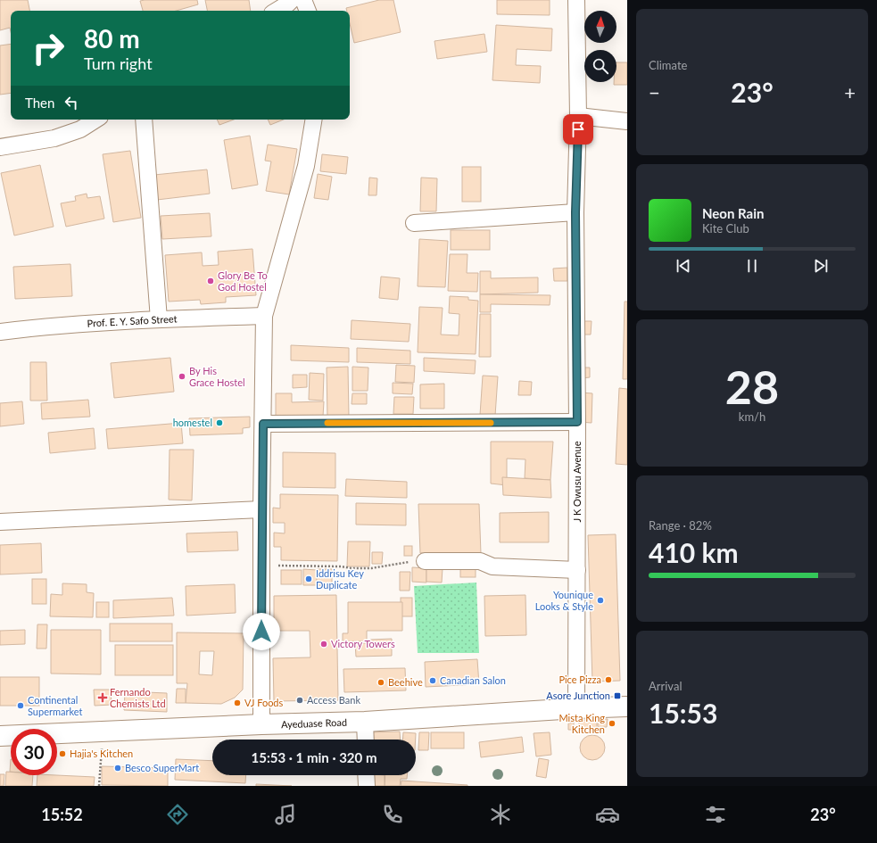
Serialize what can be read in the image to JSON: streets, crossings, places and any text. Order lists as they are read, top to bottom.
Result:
{
  "streets": {
    "street": ["Prof. E. Y. Safo Street", "J K Owusu Avenue", "Ayeduase Road"]
  },
  "crossings": [
    ["J K Owusu Avenue", "Ayeduase Road"]
  ],
  "places": {
    "other": [
      "Glory Be To God Hostel",
      "By His Grace Hostel",
      "homestel",
      "Iddrisu Key Duplicate",
      "Younique Looks & Style",
      "Victory Towers",
      "Pice Pizza",
      "Canadian Salon",
      "Beehive",
      "Access Bank",
      "VJ Foods",
      "Continental Supermarket",
      "Mista King Kitchen",
      "Hajia's Kitchen",
      "Besco SuperMart"
    ],
    "transit": ["Asore Junction"],
    "health": ["Fernando Chemists Ltd"]
  },
  "north": "top",
  "page": {
    "tile": [
      "Climate",
      ["28", "km/h"],
      ["Range · 82%", "410 km"],
      ["Arrival", "15:53"]
    ],
    "turn": ["80 m", "Turn right"],
    "heat": ["−", "23°", "+"],
    "then": "Then",
    "song": ["Neon Rain", "Kite Club"],
    "limit": "30",
    "trip": "15:53 · 1 min · 320 m",
    "tabs": ["15:52", "23°"]
  }
}
